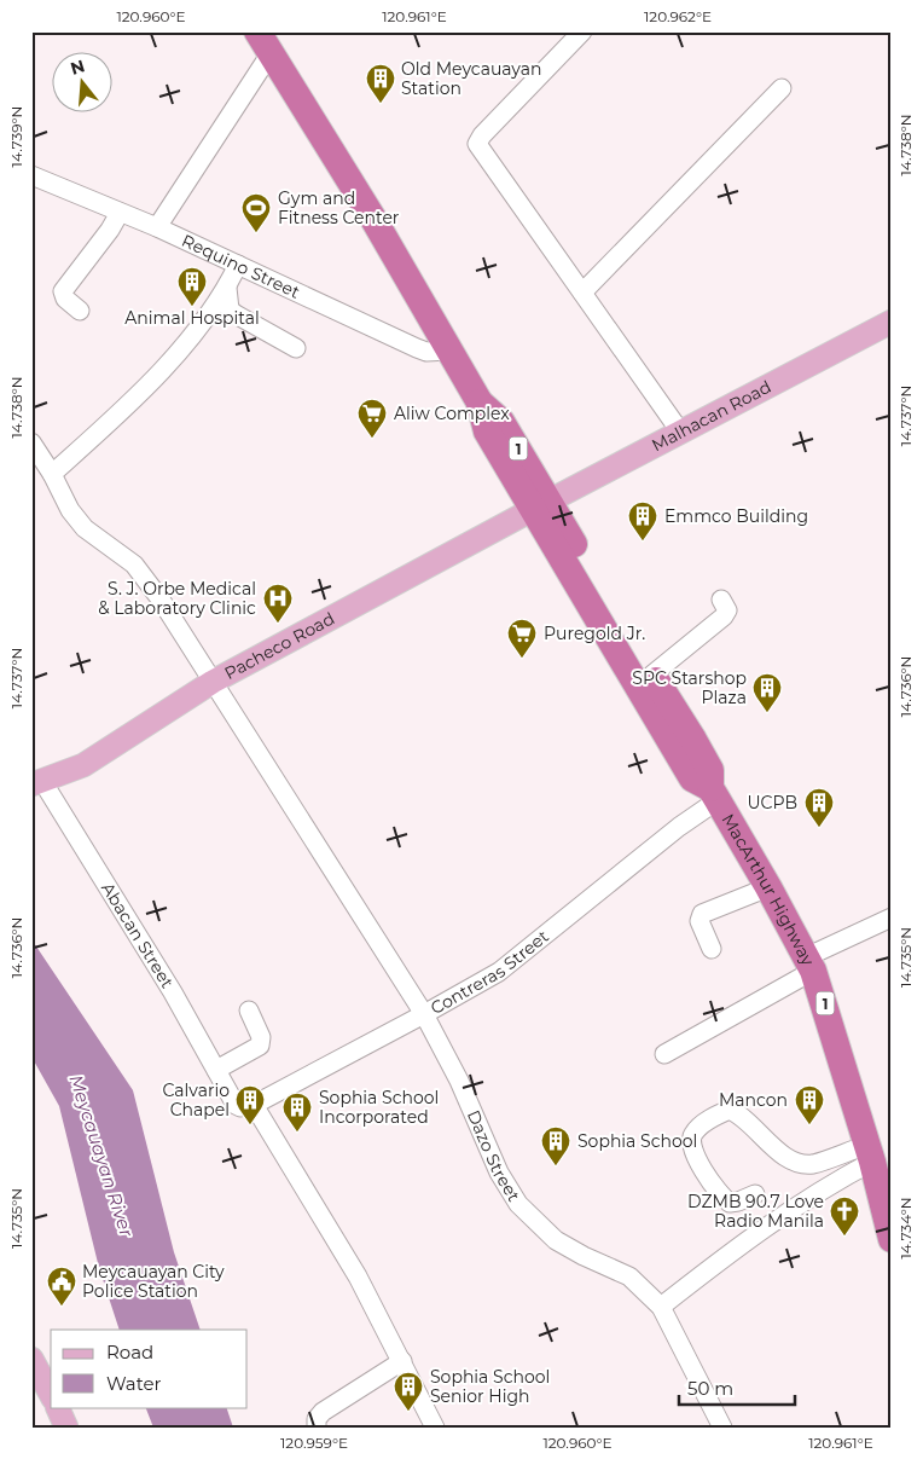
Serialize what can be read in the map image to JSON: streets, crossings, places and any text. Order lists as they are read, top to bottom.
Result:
{
  "streets": {
    "highway": ["1", "MacArthur Highway"],
    "main road": ["Malhacan Road", "Pacheco Road"],
    "street": [
      "Requino Street",
      "Abacan Street",
      "Contreras Street",
      "Dazo Street"
    ]
  },
  "crossings": [
    ["Requino Street", "MacArthur Highway"],
    ["Malhacan Road", "Pacheco Road"],
    ["Malhacan Road", "MacArthur Highway"],
    ["Pacheco Road", "MacArthur Highway"],
    ["Pacheco Road", "Abacan Street"],
    ["Pacheco Road", "Dazo Street"],
    ["MacArthur Highway", "Contreras Street"],
    ["Abacan Street", "Contreras Street"],
    ["Contreras Street", "Dazo Street"]
  ],
  "water": ["Meycauayan River"],
  "places": {
    "building": [
      "Old Meycauayan Station",
      "Animal Hospital",
      "Emmco Building",
      "SPC Starshop Plaza",
      "UCPB",
      "Calvario Chapel",
      "Mancon",
      "Sophia School Incorporated",
      "Sophia School",
      "Sophia School Senior High"
    ],
    "sports": ["Gym and Fitness Center"],
    "supermarket": ["Aliw Complex", "Puregold Jr."],
    "hospital": ["S. J. Orbe Medical & Laboratory Clinic"],
    "church": ["DZMB 90.7 Love Radio Manila"],
    "public building": ["Meycauayan City Police Station"]
  },
  "legend": ["Road", "Water"],
  "scale_bar": "50 m",
  "north": "top",
  "coordinates": [
    "120.960°E",
    "120.961°E",
    "120.962°E",
    "14.739°N",
    "14.738°N",
    "14.737°N",
    "14.736°N",
    "14.735°N",
    "14.734°N",
    "120.959°E"
  ]
}
